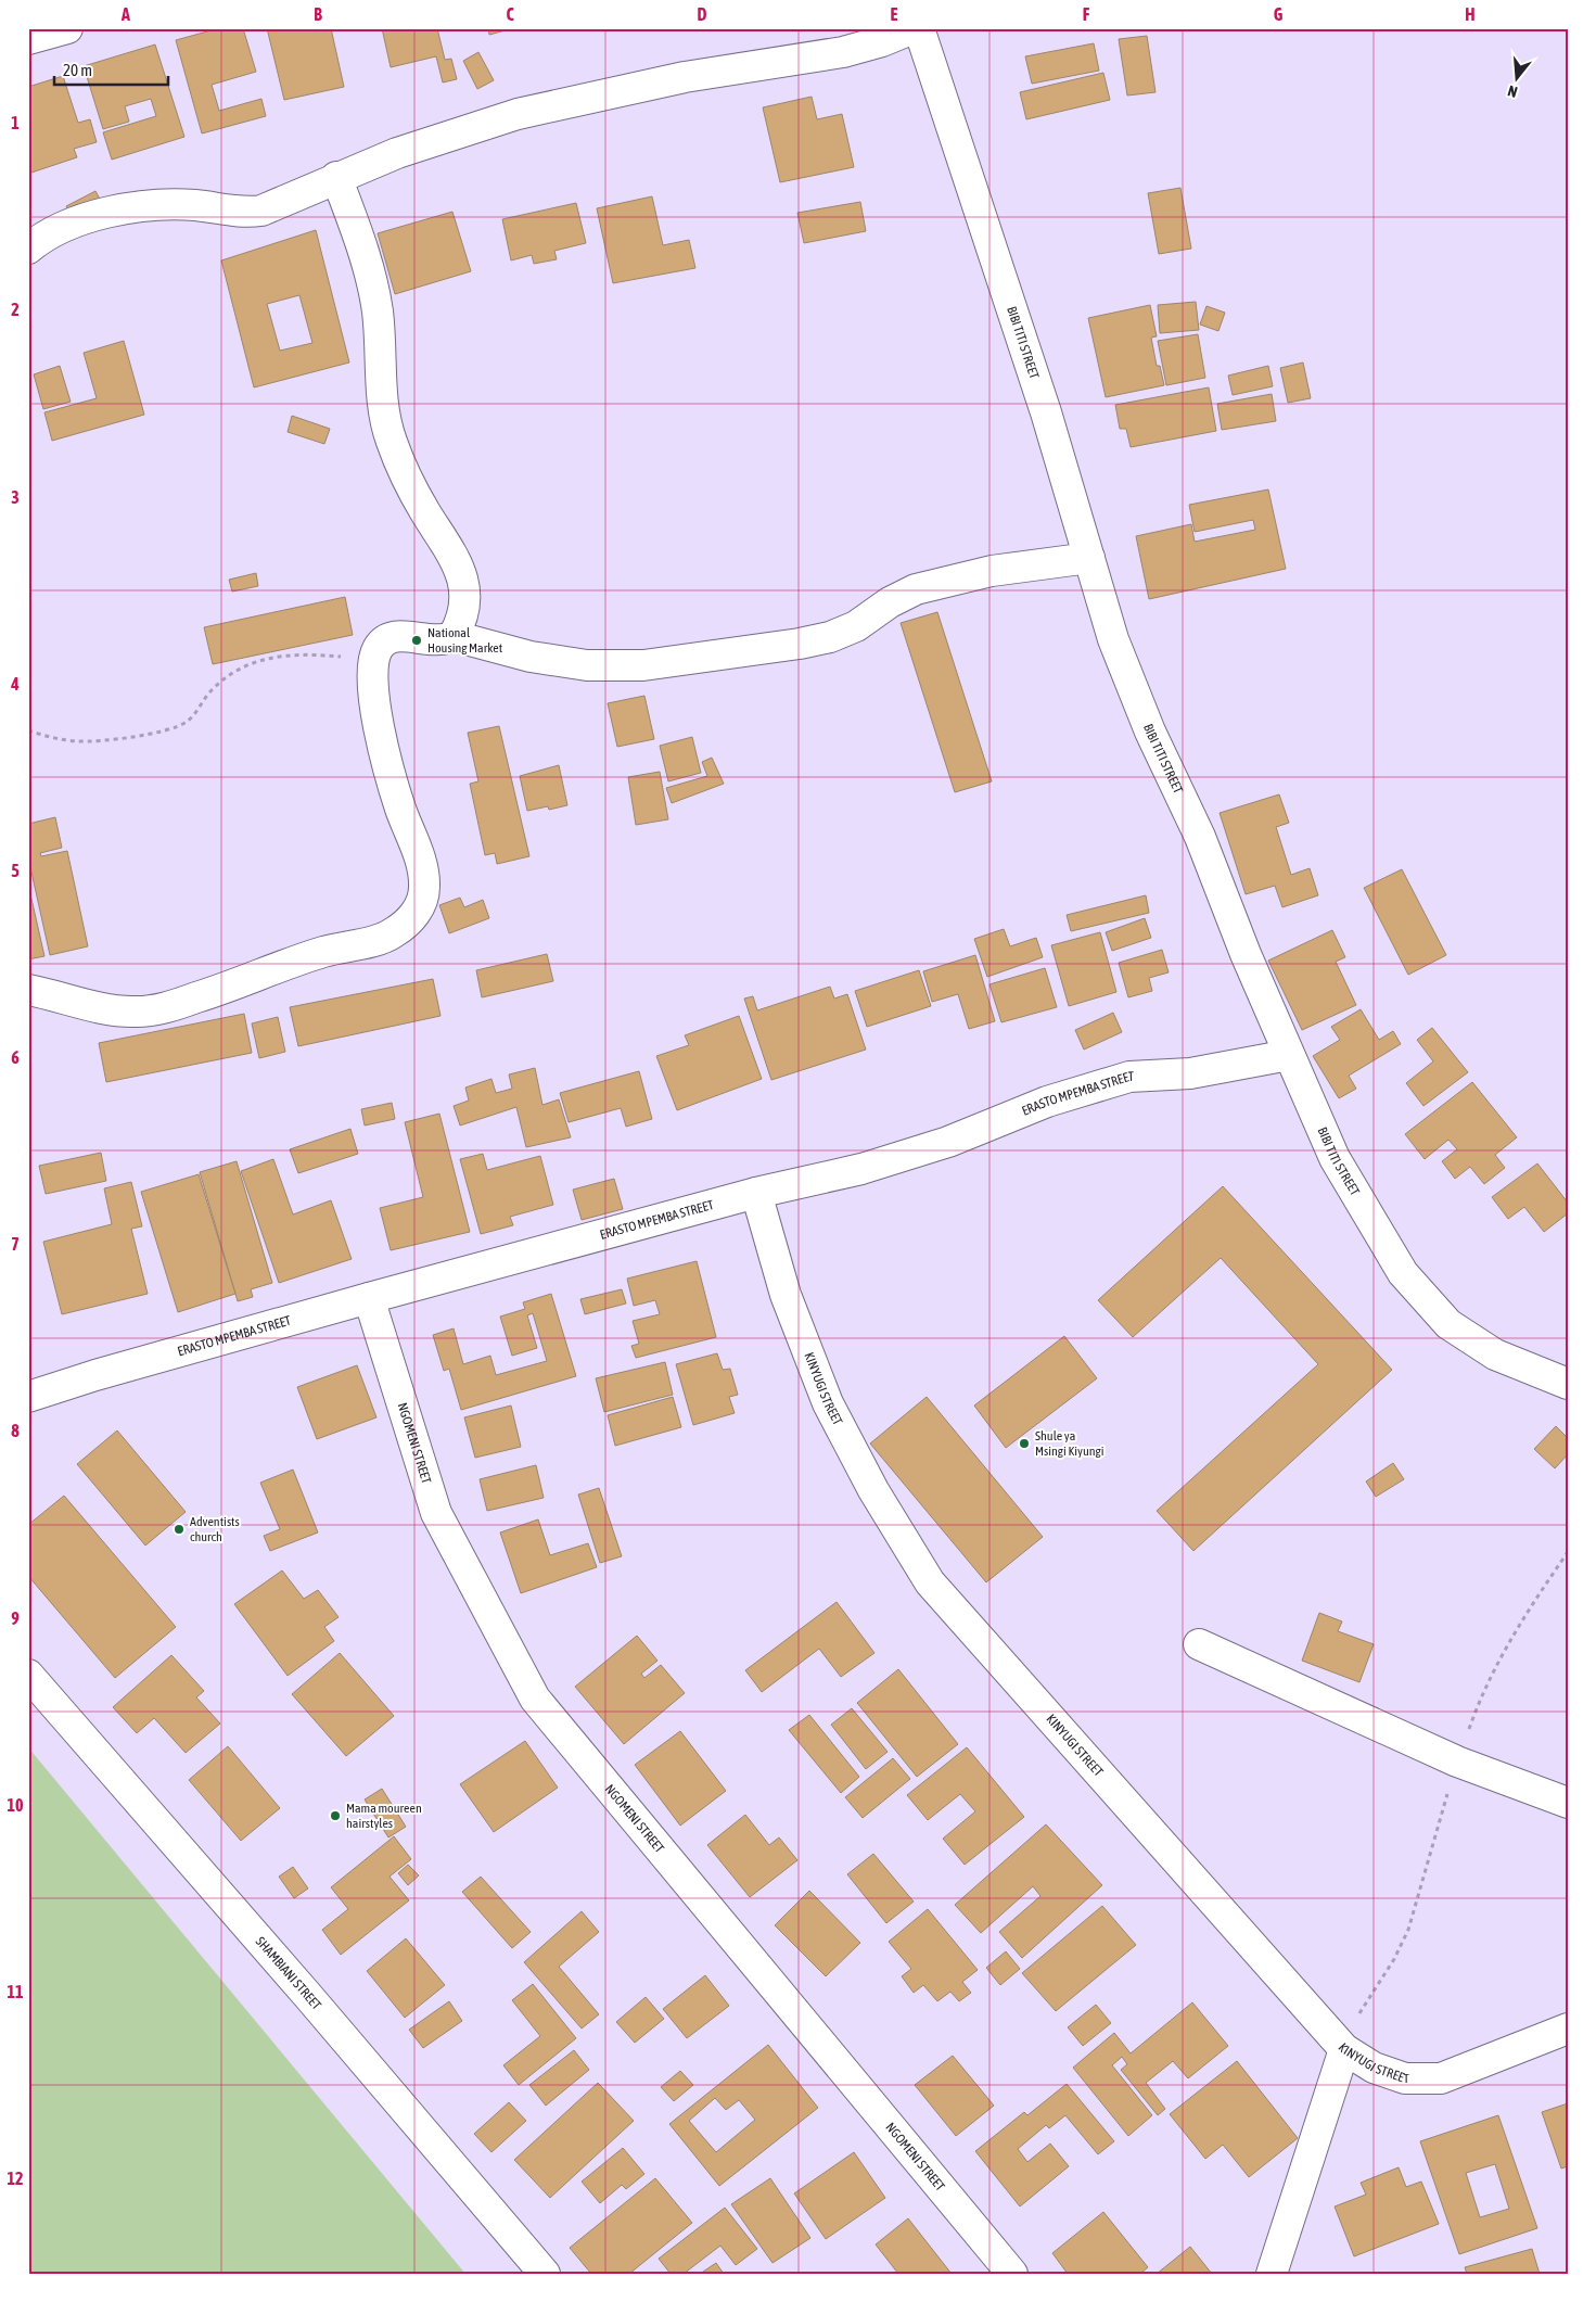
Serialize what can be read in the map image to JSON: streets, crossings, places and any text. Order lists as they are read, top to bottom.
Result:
{
  "streets": {
    "street": [
      "BIBI TITI STREET",
      "ERASTO MPEMBA STREET",
      "KINYUGI STREET",
      "NGOMENI STREET",
      "SHAMBIANI STREET"
    ]
  },
  "crossings": [
    ["BIBI TITI STREET", "ERASTO MPEMBA STREET"],
    ["ERASTO MPEMBA STREET", "KINYUGI STREET"],
    ["ERASTO MPEMBA STREET", "NGOMENI STREET"]
  ],
  "places": [
    "National Housing Market",
    "Shule ya Msingi Kiyungi",
    "Adventists church",
    "Mama moureen hairstyles"
  ],
  "scale_bar": "20 m",
  "north": "bottom",
  "grid": {
    "columns": [
      "A",
      "B",
      "C",
      "D",
      "E",
      "F",
      "G",
      "H"
    ],
    "rows": [
      "1",
      "2",
      "3",
      "4",
      "5",
      "6",
      "7",
      "8",
      "9",
      "10",
      "11",
      "12"
    ]
  }
}
